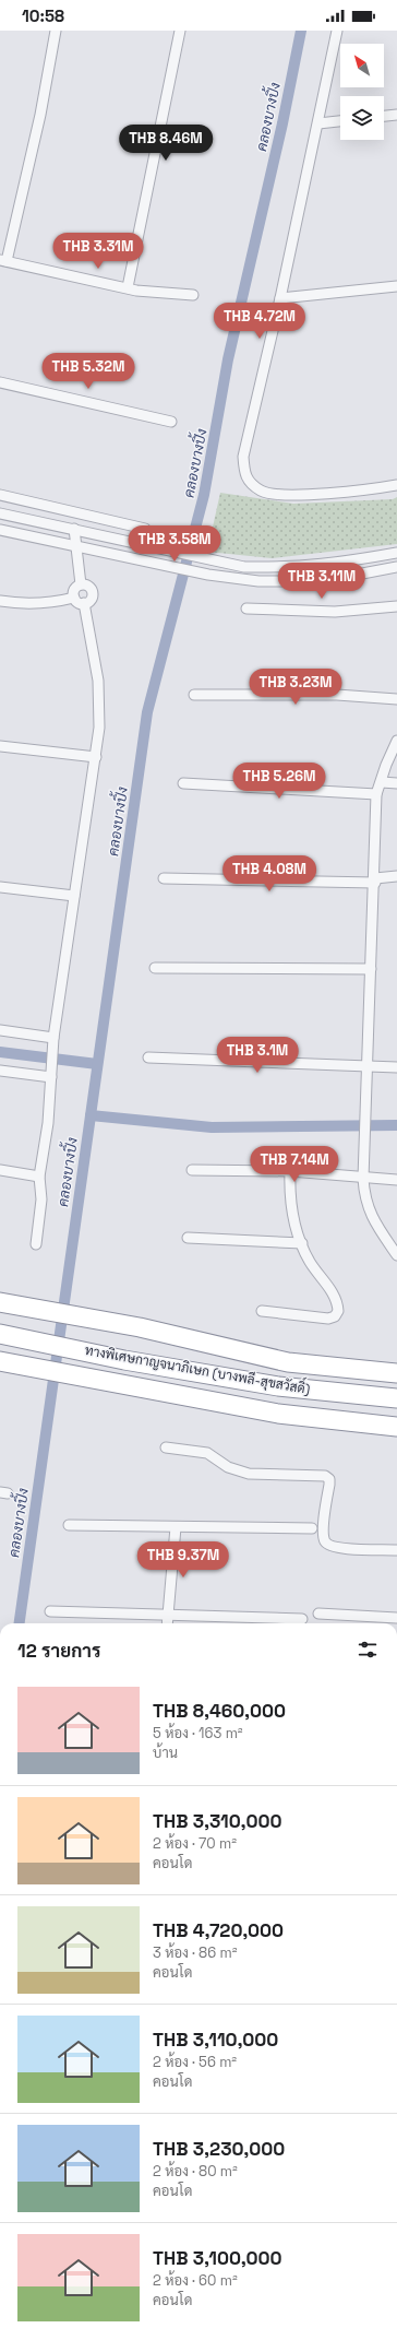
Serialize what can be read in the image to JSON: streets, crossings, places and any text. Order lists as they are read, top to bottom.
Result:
{
  "streets": {
    "highway": ["ทางพิเศษกาญจนาภิเษก (บางพลี-สุขสวัสดิ์)"]
  },
  "water": ["คลองบางปิ้ง"],
  "north": "top left",
  "page": {
    "status": "10:58",
    "price": [
      "THB 8.46M",
      "THB 3.31M",
      "THB 4.72M",
      "THB 5.32M",
      "THB 3.58M",
      "THB 3.11M",
      "THB 3.23M",
      "THB 5.26M",
      "THB 4.08M",
      "THB 3.1M",
      "THB 7.14M",
      "THB 9.37M"
    ],
    "heading": "12 รายการ",
    "list": [
      {
        "name": "THB 8,460,000",
        "note": "5 ห้อง · 163 m² · บ้าน"
      },
      {
        "name": "THB 3,310,000",
        "note": "2 ห้อง · 70 m² · คอนโด"
      },
      {
        "name": "THB 4,720,000",
        "note": "3 ห้อง · 86 m² · คอนโด"
      },
      {
        "name": "THB 3,110,000",
        "note": "2 ห้อง · 56 m² · คอนโด"
      },
      {
        "name": "THB 3,230,000",
        "note": "2 ห้อง · 80 m² · คอนโด"
      },
      {
        "name": "THB 3,100,000",
        "note": "2 ห้อง · 60 m² · คอนโด"
      }
    ]
  }
}
